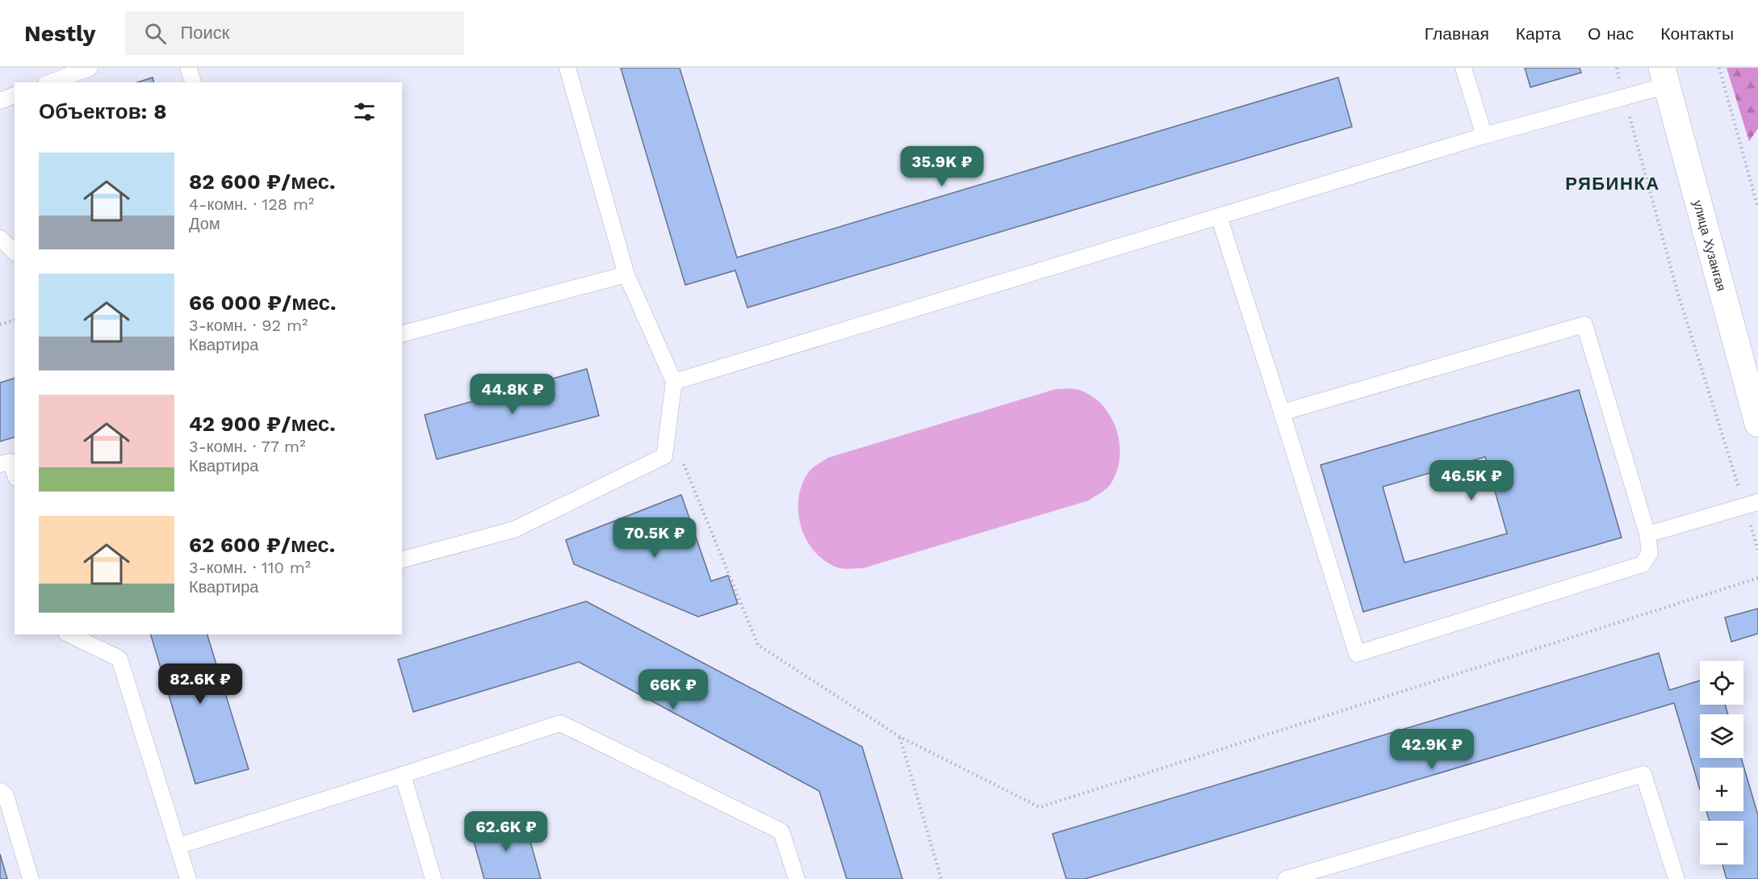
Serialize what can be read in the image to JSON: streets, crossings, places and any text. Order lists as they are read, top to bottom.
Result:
{
  "streets": {
    "street": ["улица Хузангая"]
  },
  "districts": ["РЯБИНКА"],
  "page": {
    "header": "Nestly",
    "search": "Поиск",
    "nav": [
      "Главная",
      "Карта",
      "О нас",
      "Контакты"
    ],
    "heading": "Объектов: 8",
    "list": [
      {
        "name": "82 600 ₽/мес.",
        "note": "4-комн. · 128 m² · Дом"
      },
      {
        "name": "66 000 ₽/мес.",
        "note": "3-комн. · 92 m² · Квартира"
      },
      {
        "name": "42 900 ₽/мес.",
        "note": "3-комн. · 77 m² · Квартира"
      },
      {
        "name": "62 600 ₽/мес.",
        "note": "3-комн. · 110 m² · Квартира"
      }
    ],
    "price": [
      "35.9K ₽",
      "44.8K ₽",
      "46.5K ₽",
      "70.5K ₽",
      "82.6K ₽",
      "66K ₽",
      "42.9K ₽",
      "62.6K ₽"
    ],
    "map_buttons": ["+", "−"]
  }
}
